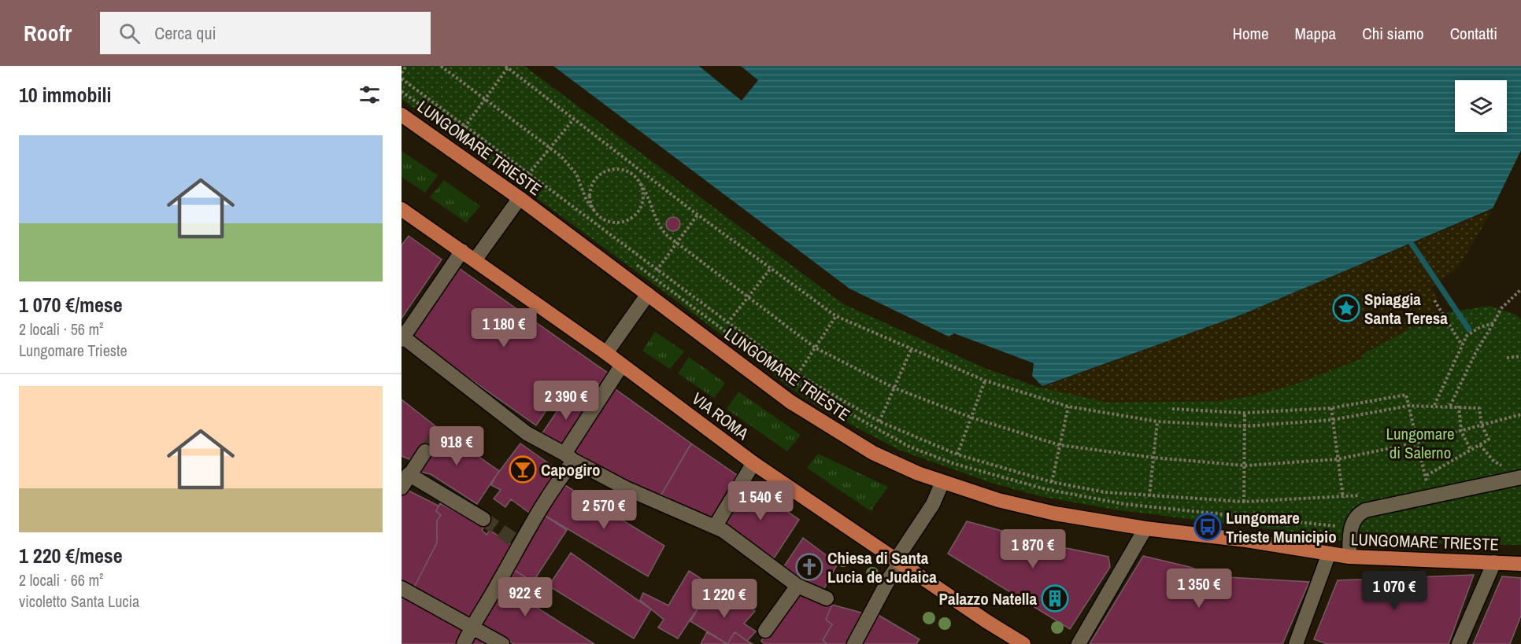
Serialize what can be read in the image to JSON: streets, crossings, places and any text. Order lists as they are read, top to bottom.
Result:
{
  "streets": {
    "main road": ["LUNGOMARE TRIESTE", "VIA ROMA"]
  },
  "parks": ["Lungomare di Salerno"],
  "places": {
    "place": ["Spiaggia Santa Teresa"],
    "bar": ["Capogiro"],
    "bus stop": ["Lungomare Trieste Municipio"],
    "church": ["Chiesa di Santa Lucia de Judaica"],
    "building": ["Palazzo Natella"]
  },
  "page": {
    "header": "Roofr",
    "search": "Cerca qui",
    "nav": [
      "Home",
      "Mappa",
      "Chi siamo",
      "Contatti"
    ],
    "heading": "10 immobili",
    "list": [
      {
        "name": "1 070 €/mese",
        "note": "2 locali · 56 m² · Lungomare Trieste"
      },
      {
        "name": "1 220 €/mese",
        "note": "2 locali · 66 m² · vicoletto Santa Lucia"
      }
    ],
    "price": [
      "1 180 €",
      "2 390 €",
      "918 €",
      "1 540 €",
      "2 570 €",
      "1 870 €",
      "1 350 €",
      "1 070 €",
      "922 €",
      "1 220 €"
    ]
  }
}
